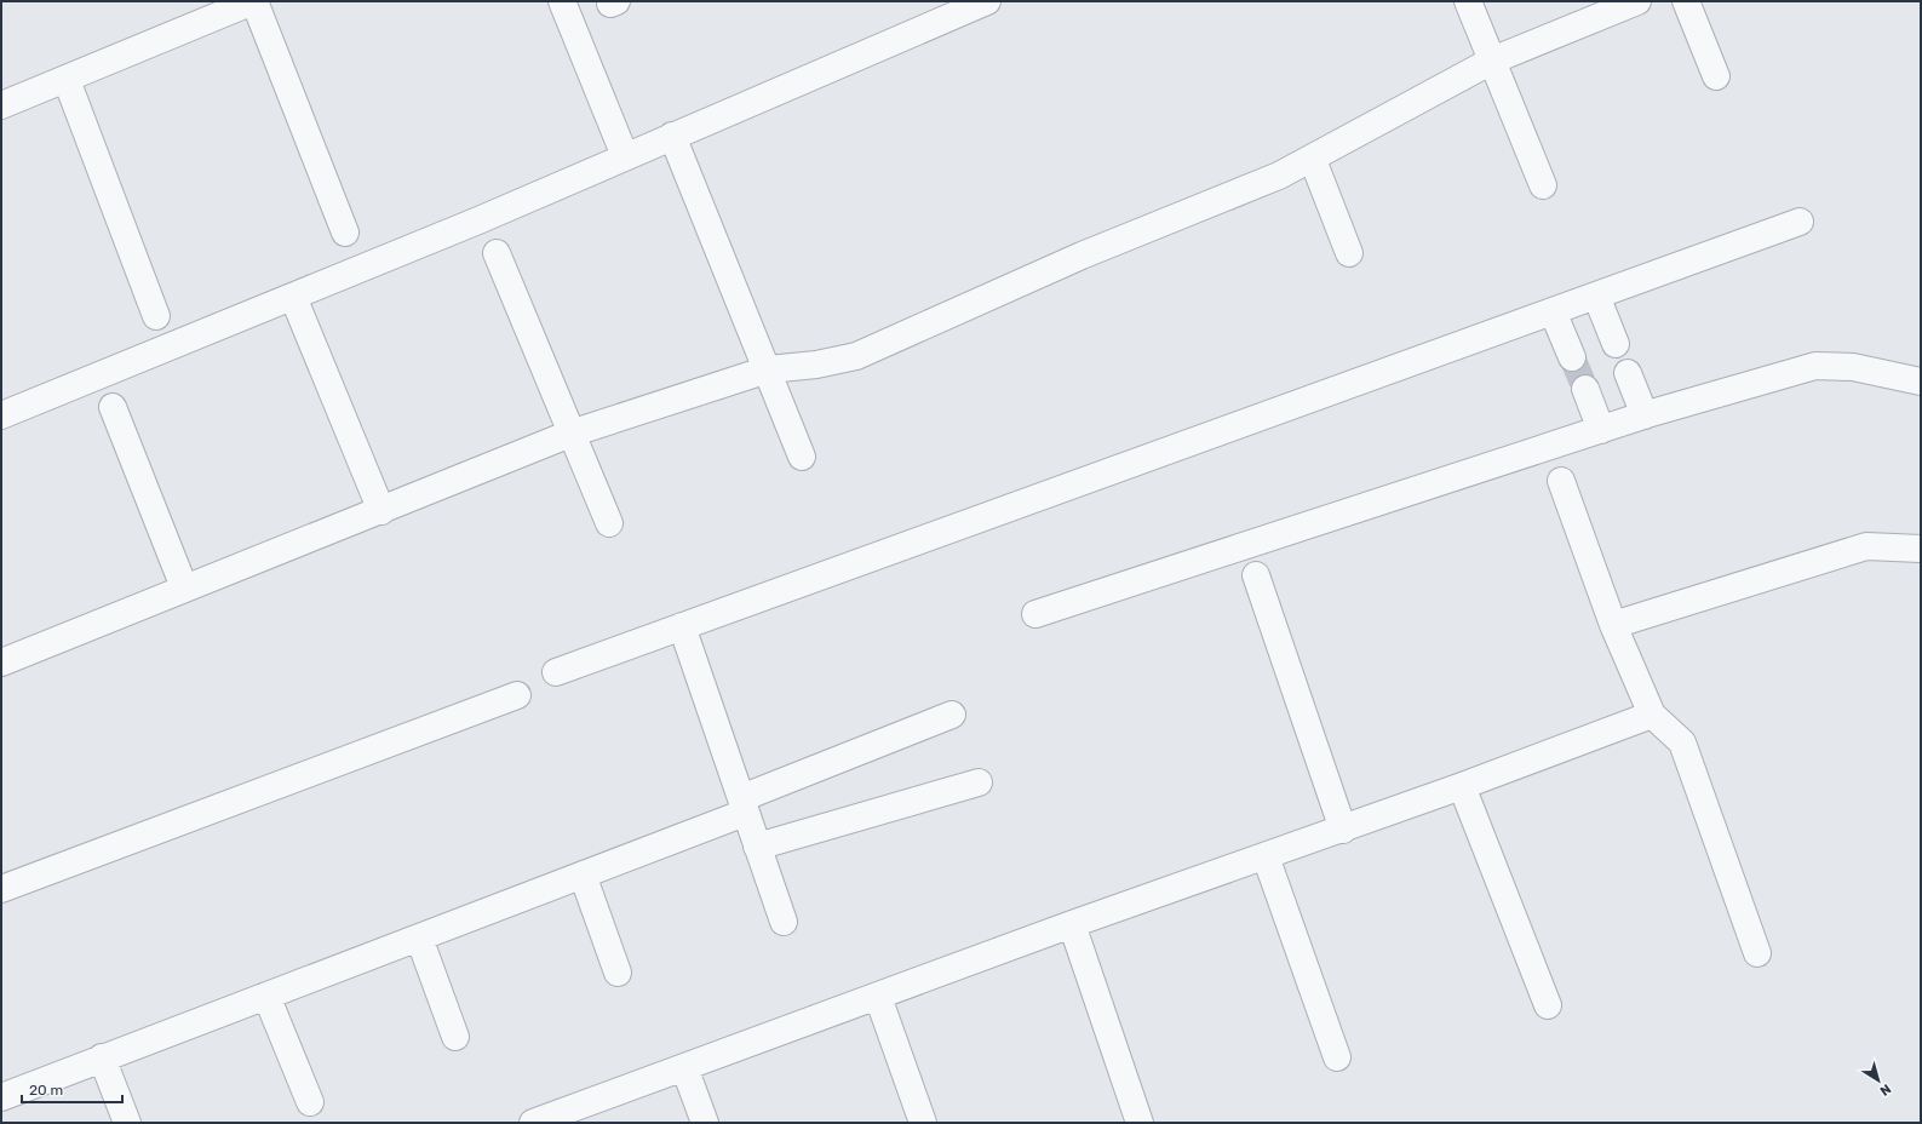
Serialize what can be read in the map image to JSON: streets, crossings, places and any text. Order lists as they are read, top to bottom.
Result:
{
  "scale_bar": "20 m",
  "north": "bottom right"
}
